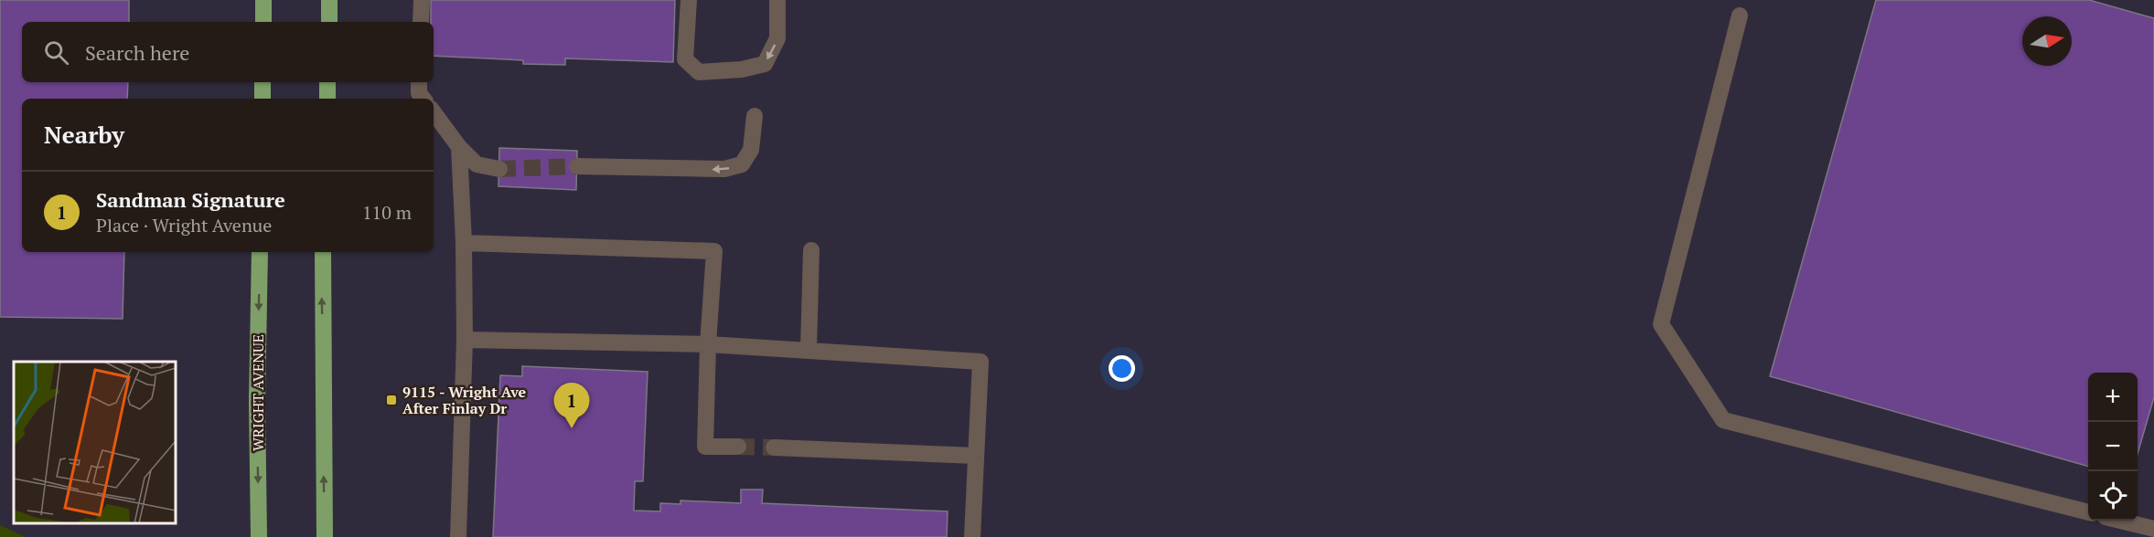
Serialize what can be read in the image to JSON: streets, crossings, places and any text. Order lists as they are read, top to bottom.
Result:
{
  "streets": {
    "main road": ["WRIGHT AVENUE"]
  },
  "places": {
    "transit": ["9115 - Wright Ave After Finlay Dr"]
  },
  "north": "right",
  "page": {
    "search": "Search here",
    "heading": "Nearby",
    "list": [
      {
        "mark": "1",
        "name": "Sandman Signature",
        "note": "Place · Wright Avenue",
        "value": "110 m"
      }
    ],
    "map_buttons": ["+", "−"],
    "pins": "1"
  }
}
